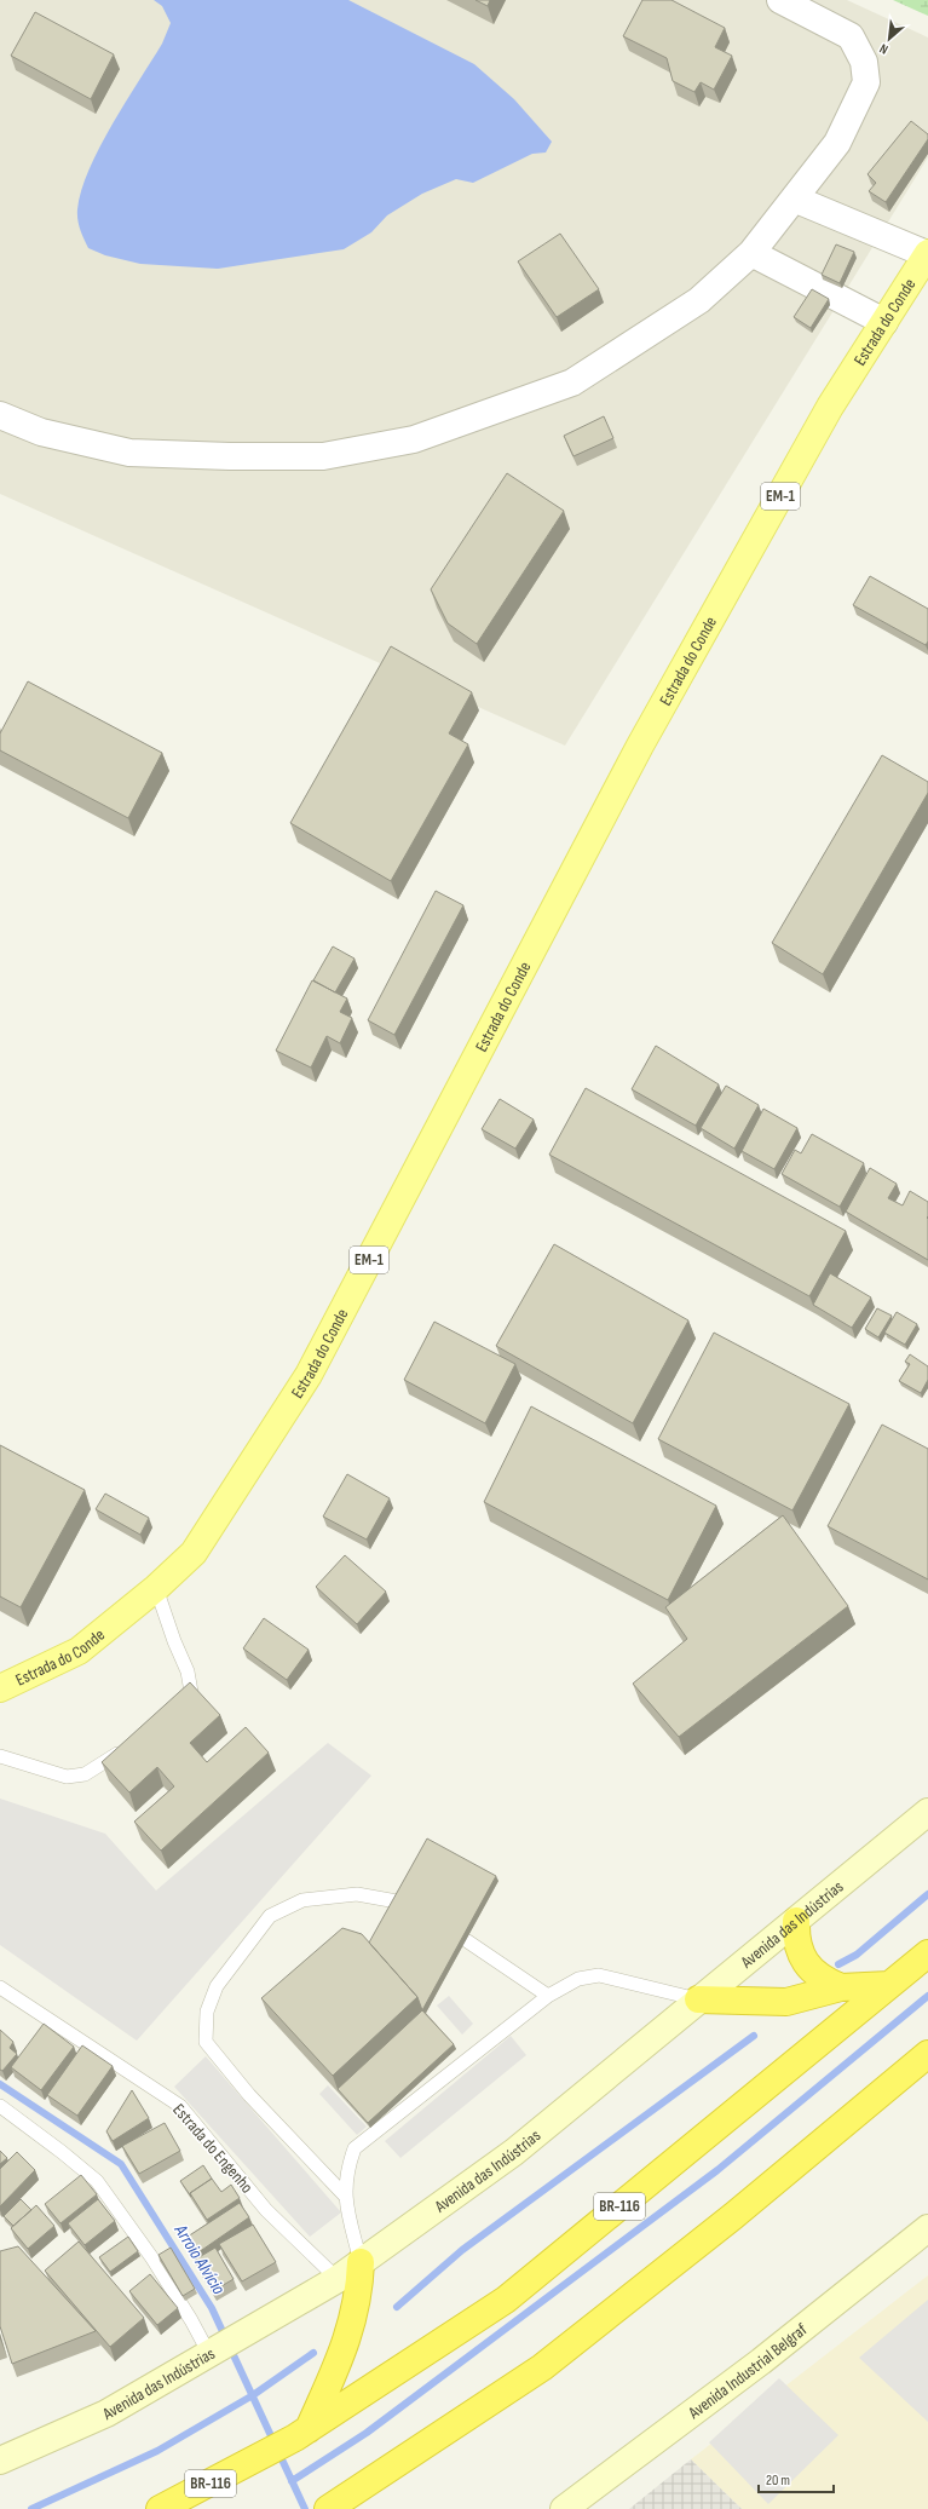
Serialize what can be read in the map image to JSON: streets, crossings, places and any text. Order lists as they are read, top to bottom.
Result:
{
  "streets": {
    "highway": ["BR-116"],
    "main road": [
      "Estrada do Conde",
      "EM-1",
      "Avenida das Indústrias",
      "Avenida Industrial Belgraf"
    ],
    "lane": ["Estrada do Engenho"]
  },
  "crossings": [
    ["Avenida das Indústrias", "Estrada do Engenho"]
  ],
  "water": ["Arroio Alvício"],
  "scale_bar": "20 m",
  "north": "bottom left"
}
